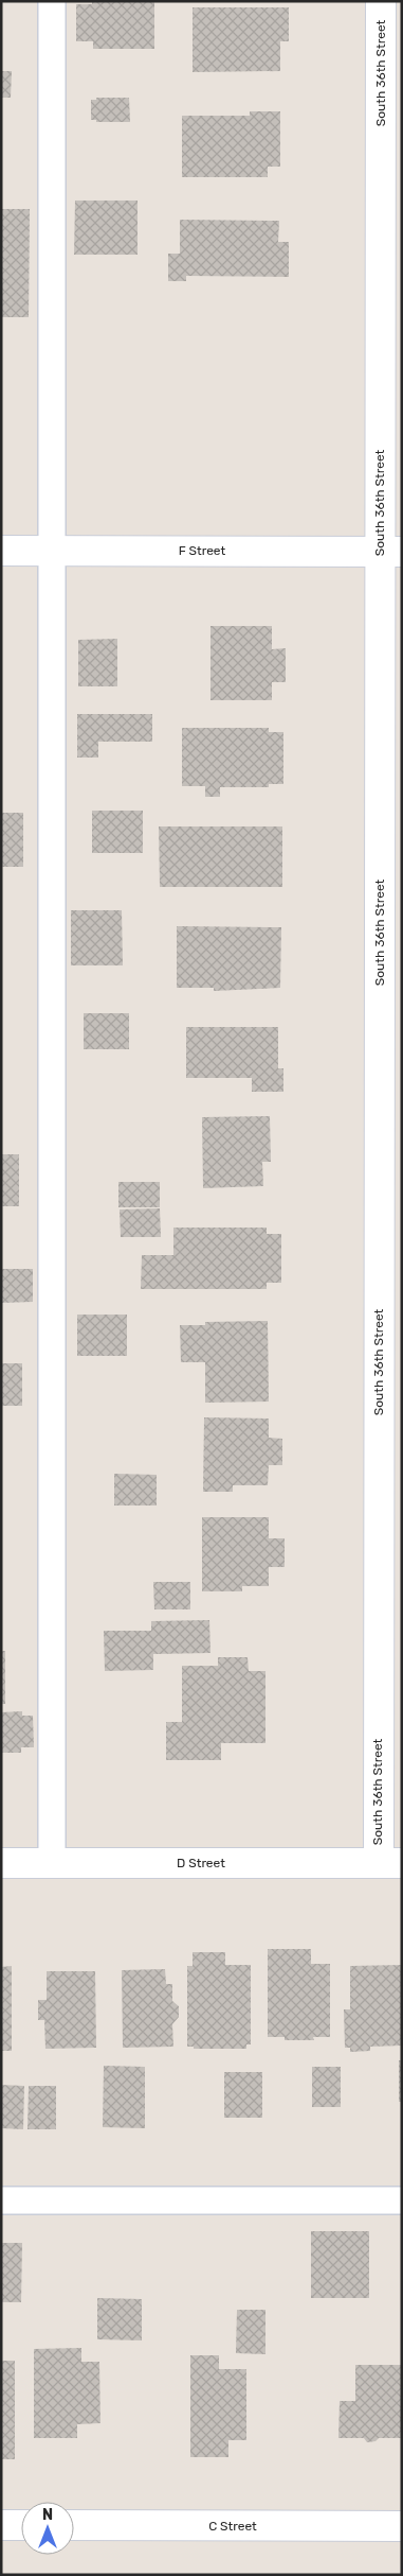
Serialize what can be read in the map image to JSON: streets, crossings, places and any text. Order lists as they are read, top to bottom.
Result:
{
  "streets": {
    "street": [
      "South 36th Street",
      "F Street",
      "D Street",
      "C Street"
    ]
  },
  "crossings": [
    ["South 36th Street", "F Street"],
    ["South 36th Street", "D Street"]
  ],
  "north": "top"
}
